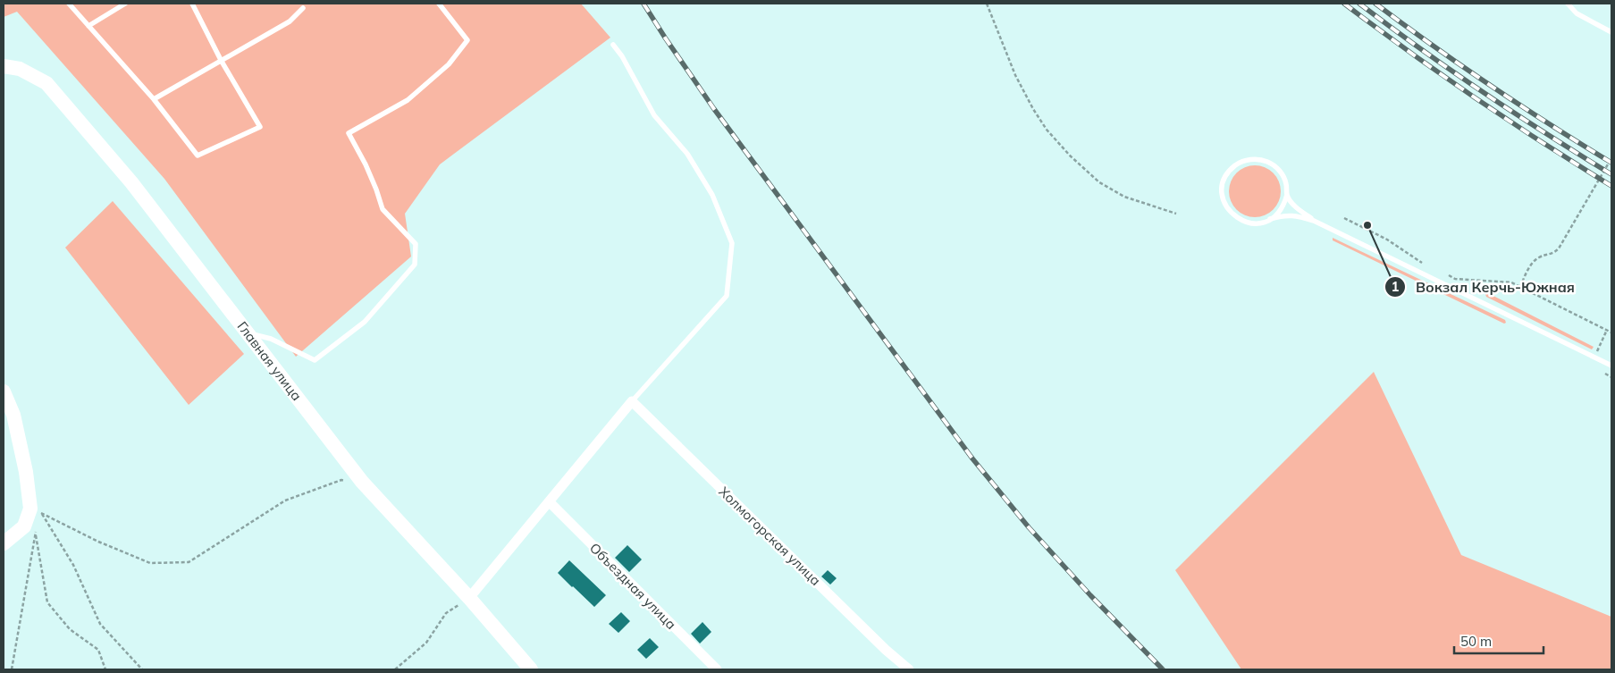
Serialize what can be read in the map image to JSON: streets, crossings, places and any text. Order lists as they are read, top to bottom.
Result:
{
  "streets": {
    "street": ["Главная улица", "Холмогорская улица", "Объездная улица"]
  },
  "places": ["Вокзал Керчь-Южная"],
  "scale_bar": "50 m"
}
